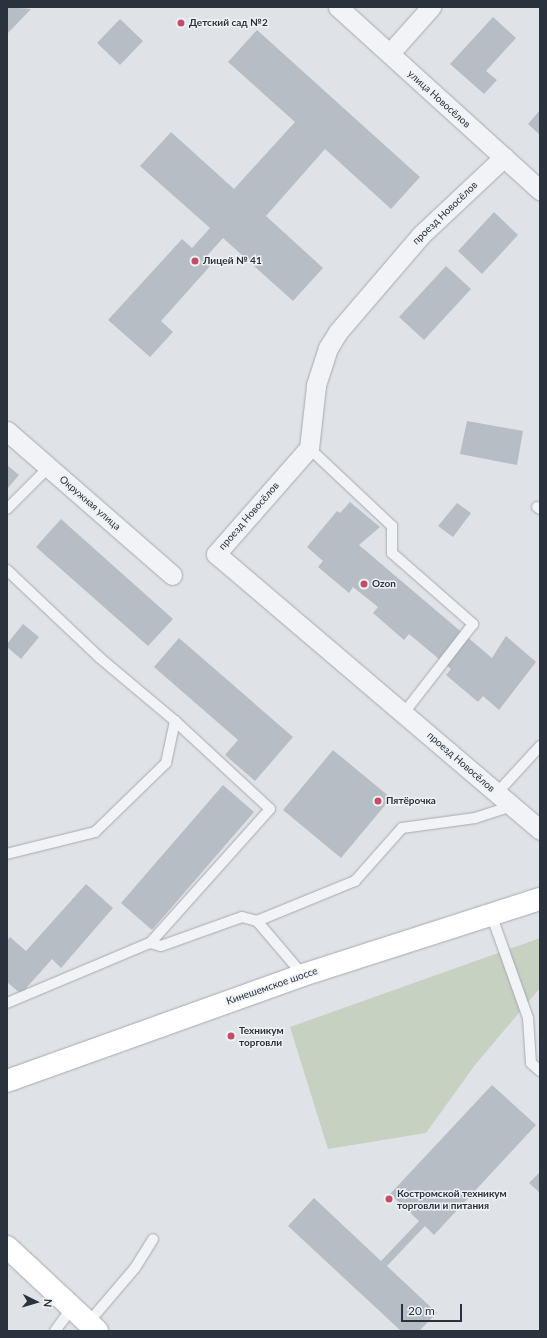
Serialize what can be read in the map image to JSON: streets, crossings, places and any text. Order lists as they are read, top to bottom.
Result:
{
  "streets": {
    "main road": ["Кинешемское шоссе"],
    "street": ["улица Новосёлов", "проезд Новосёлов", "Окружная улица"]
  },
  "crossings": [
    ["улица Новосёлов", "проезд Новосёлов"]
  ],
  "places": [
    "Детский сад №2",
    "Лицей № 41",
    "Ozon",
    "Пятёрочка",
    "Техникум торговли",
    "Костромской техникум торговли и питания"
  ],
  "scale_bar": "20 m",
  "north": "right"
}
